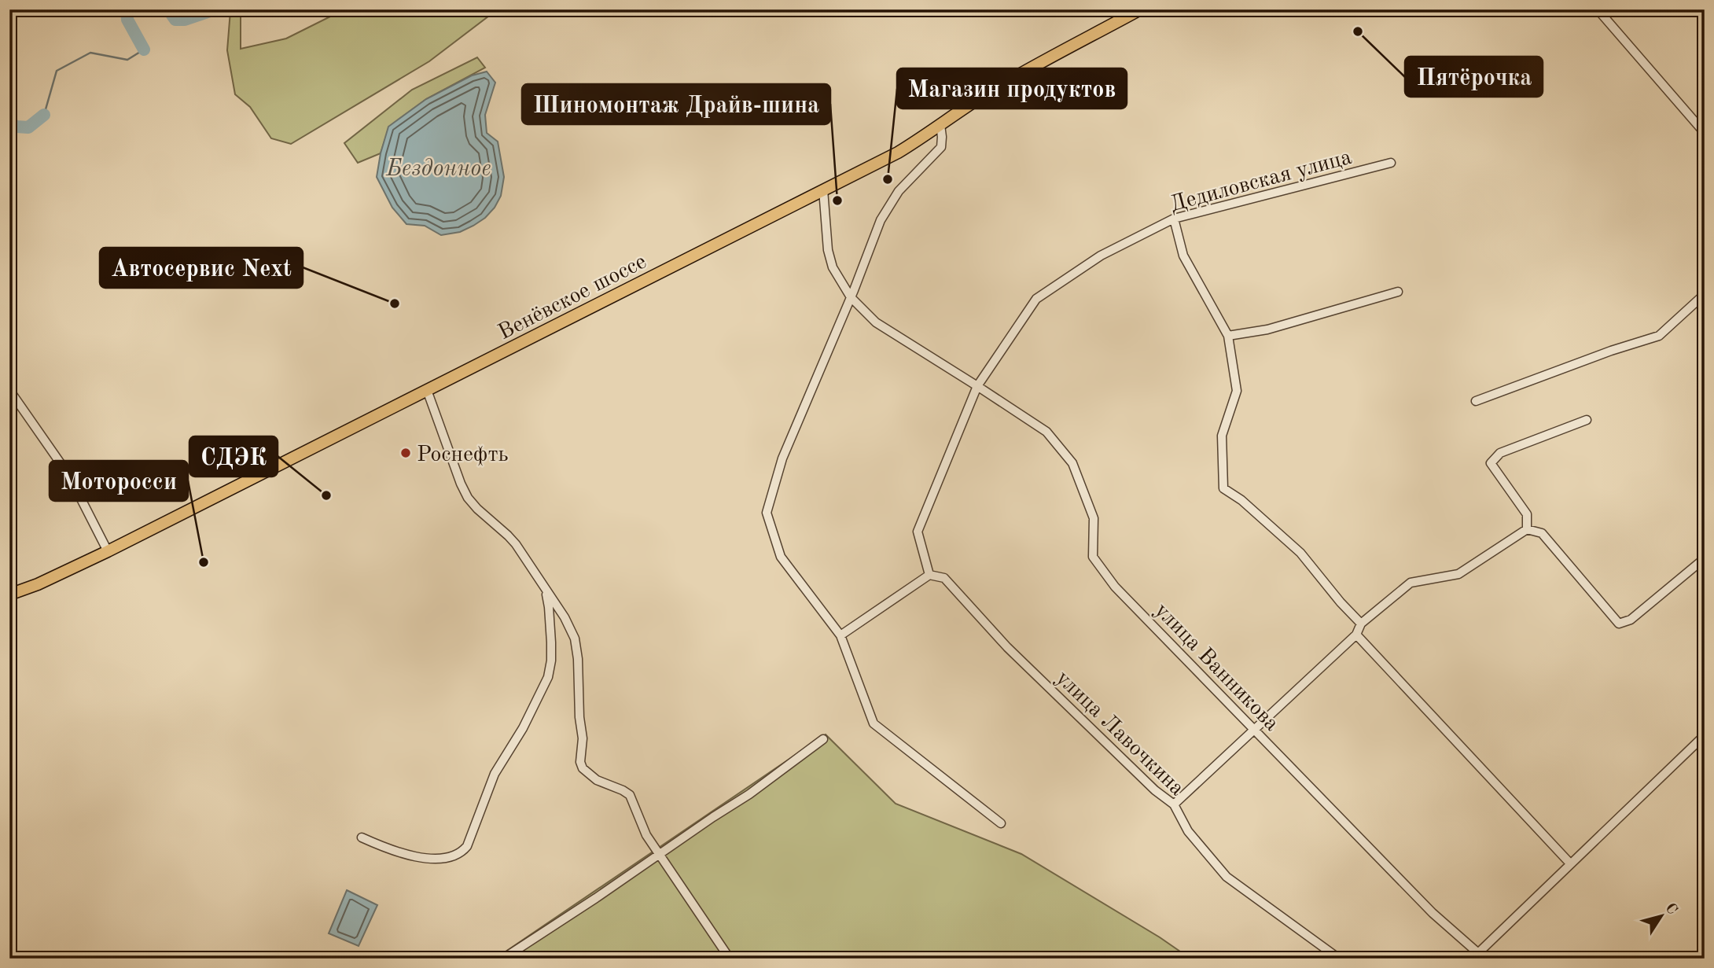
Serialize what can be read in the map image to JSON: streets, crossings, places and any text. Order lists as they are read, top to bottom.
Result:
{
  "streets": {
    "main road": ["Венёвское шоссе"],
    "street": ["Дедиловская улица", "улица Ванникова", "улица Лавочкина"]
  },
  "crossings": [
    ["Дедиловская улица", "улица Ванникова"],
    ["Дедиловская улица", "улица Лавочкина"],
    ["Венёвское шоссе", "улица Ванникова"]
  ],
  "water": ["Бездонное"],
  "places": [
    "Пятёрочка",
    "Магазин продуктов",
    "Шиномонтаж Драйв-шина",
    "Автосервис Next",
    "Роснефть",
    "СДЭК",
    "Моторосси"
  ],
  "north": "top right"
}
